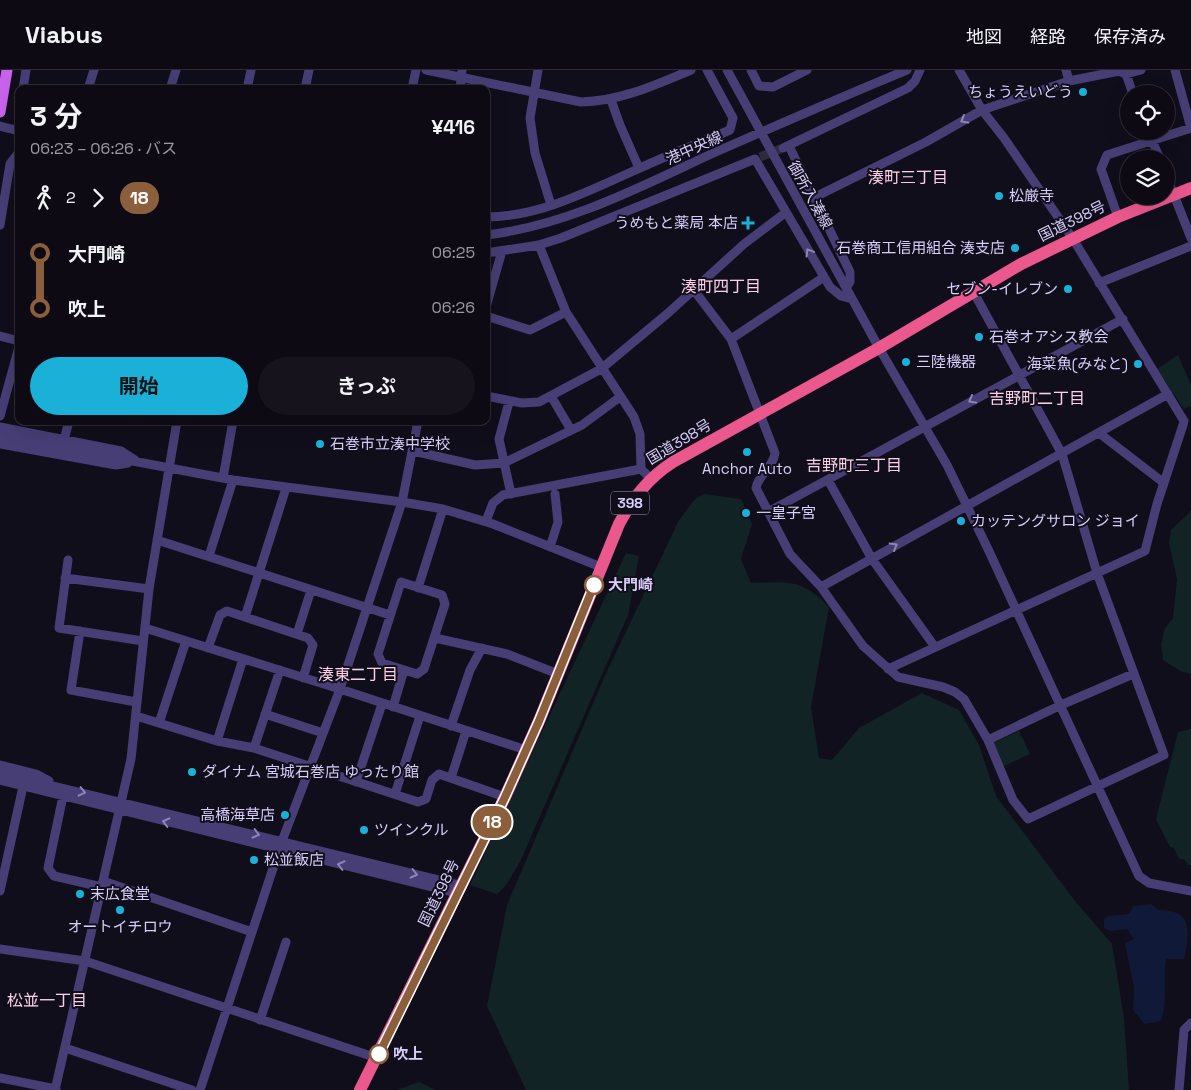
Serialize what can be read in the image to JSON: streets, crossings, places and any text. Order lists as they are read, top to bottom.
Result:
{
  "streets": {
    "highway": ["国道398号", "398"],
    "street": ["港中央線", "御所入湊線"]
  },
  "crossings": [
    ["港中央線", "御所入湊線"],
    ["御所入湊線", "国道398号"]
  ],
  "districts": [
    "湊町三丁目",
    "湊町四丁目",
    "吉野町二丁目",
    "吉野町三丁目",
    "湊東二丁目",
    "松並一丁目"
  ],
  "places": {
    "other": [
      "ちょうえいどう",
      "松厳寺",
      "石巻商工信用組合 湊支店",
      "セブン-イレブン",
      "石巻オアシス教会",
      "三陸機器",
      "海菜魚(みなと)",
      "石巻市立湊中学校",
      "Anchor Auto",
      "一皇子宮",
      "カッテングサロン ジョイ",
      "大門崎",
      "ダイナム 宮城石巻店 ゆったり館",
      "高橋海草店",
      "ツインクル",
      "松並飯店",
      "末広食堂",
      "オートイチロウ",
      "吹上"
    ],
    "health": ["うめもと薬局 本店"]
  },
  "lines": ["bus line 18"],
  "page": {
    "header": "Viabus",
    "nav": ["地図", "経路", "保存済み"],
    "on_map": "18",
    "heading": ["3 分", "06:23 – 06:26 · バス", "¥416"],
    "legs": ["2", "18"],
    "list": [
      {
        "name": "大門崎",
        "value": "06:25"
      },
      {
        "name": "吹上",
        "value": "06:26"
      }
    ],
    "buttons": ["開始", "きっぷ"]
  }
}
